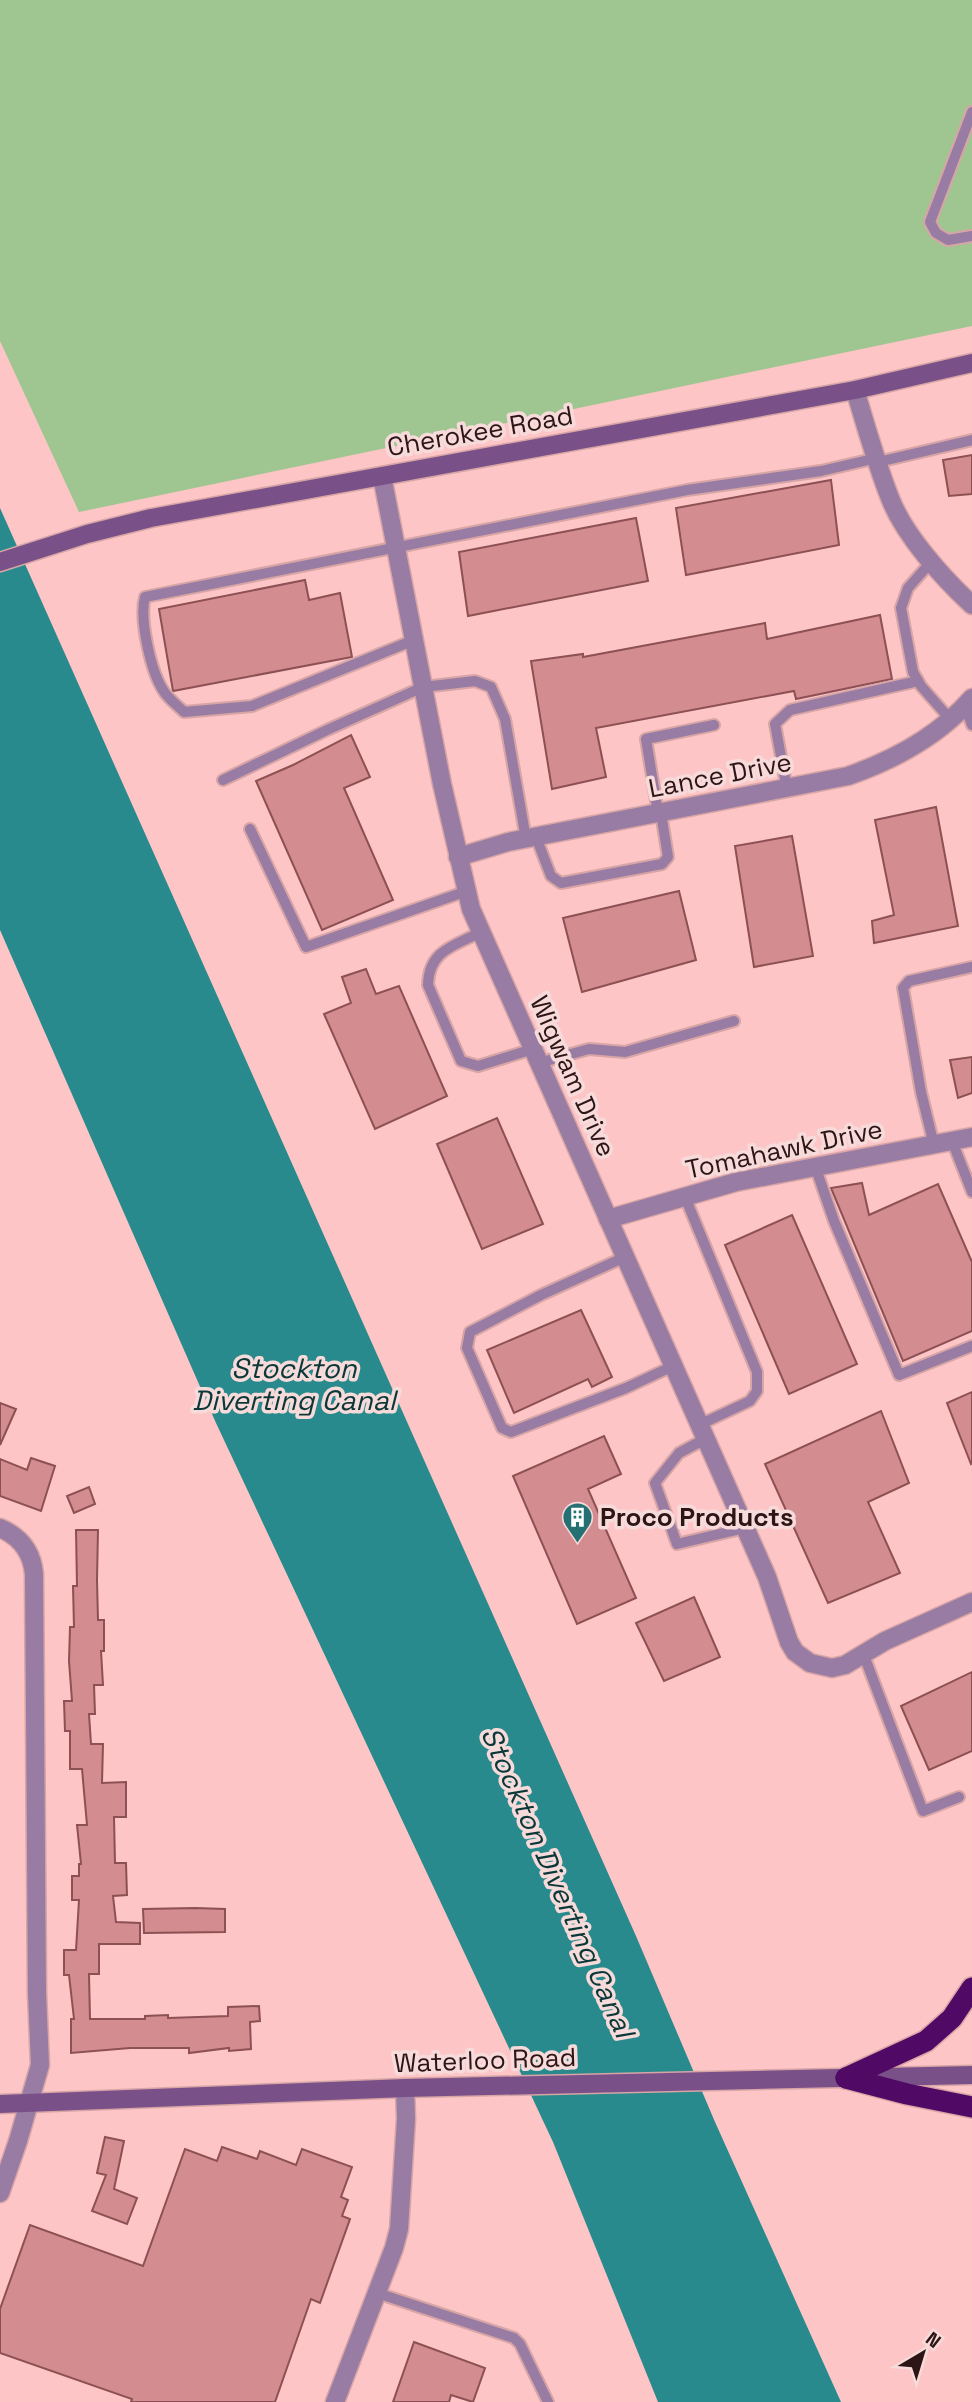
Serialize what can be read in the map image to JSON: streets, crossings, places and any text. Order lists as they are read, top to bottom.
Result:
{
  "streets": {
    "street": [
      "Cherokee Road",
      "Lance Drive",
      "Wigwam Drive",
      "Tomahawk Drive",
      "Waterloo Road"
    ]
  },
  "crossings": [
    ["Cherokee Road", "Wigwam Drive"],
    ["Lance Drive", "Wigwam Drive"],
    ["Wigwam Drive", "Tomahawk Drive"]
  ],
  "water": ["Stockton Diverting Canal"],
  "places": {
    "building": ["Proco Products"]
  },
  "north": "top right"
}
